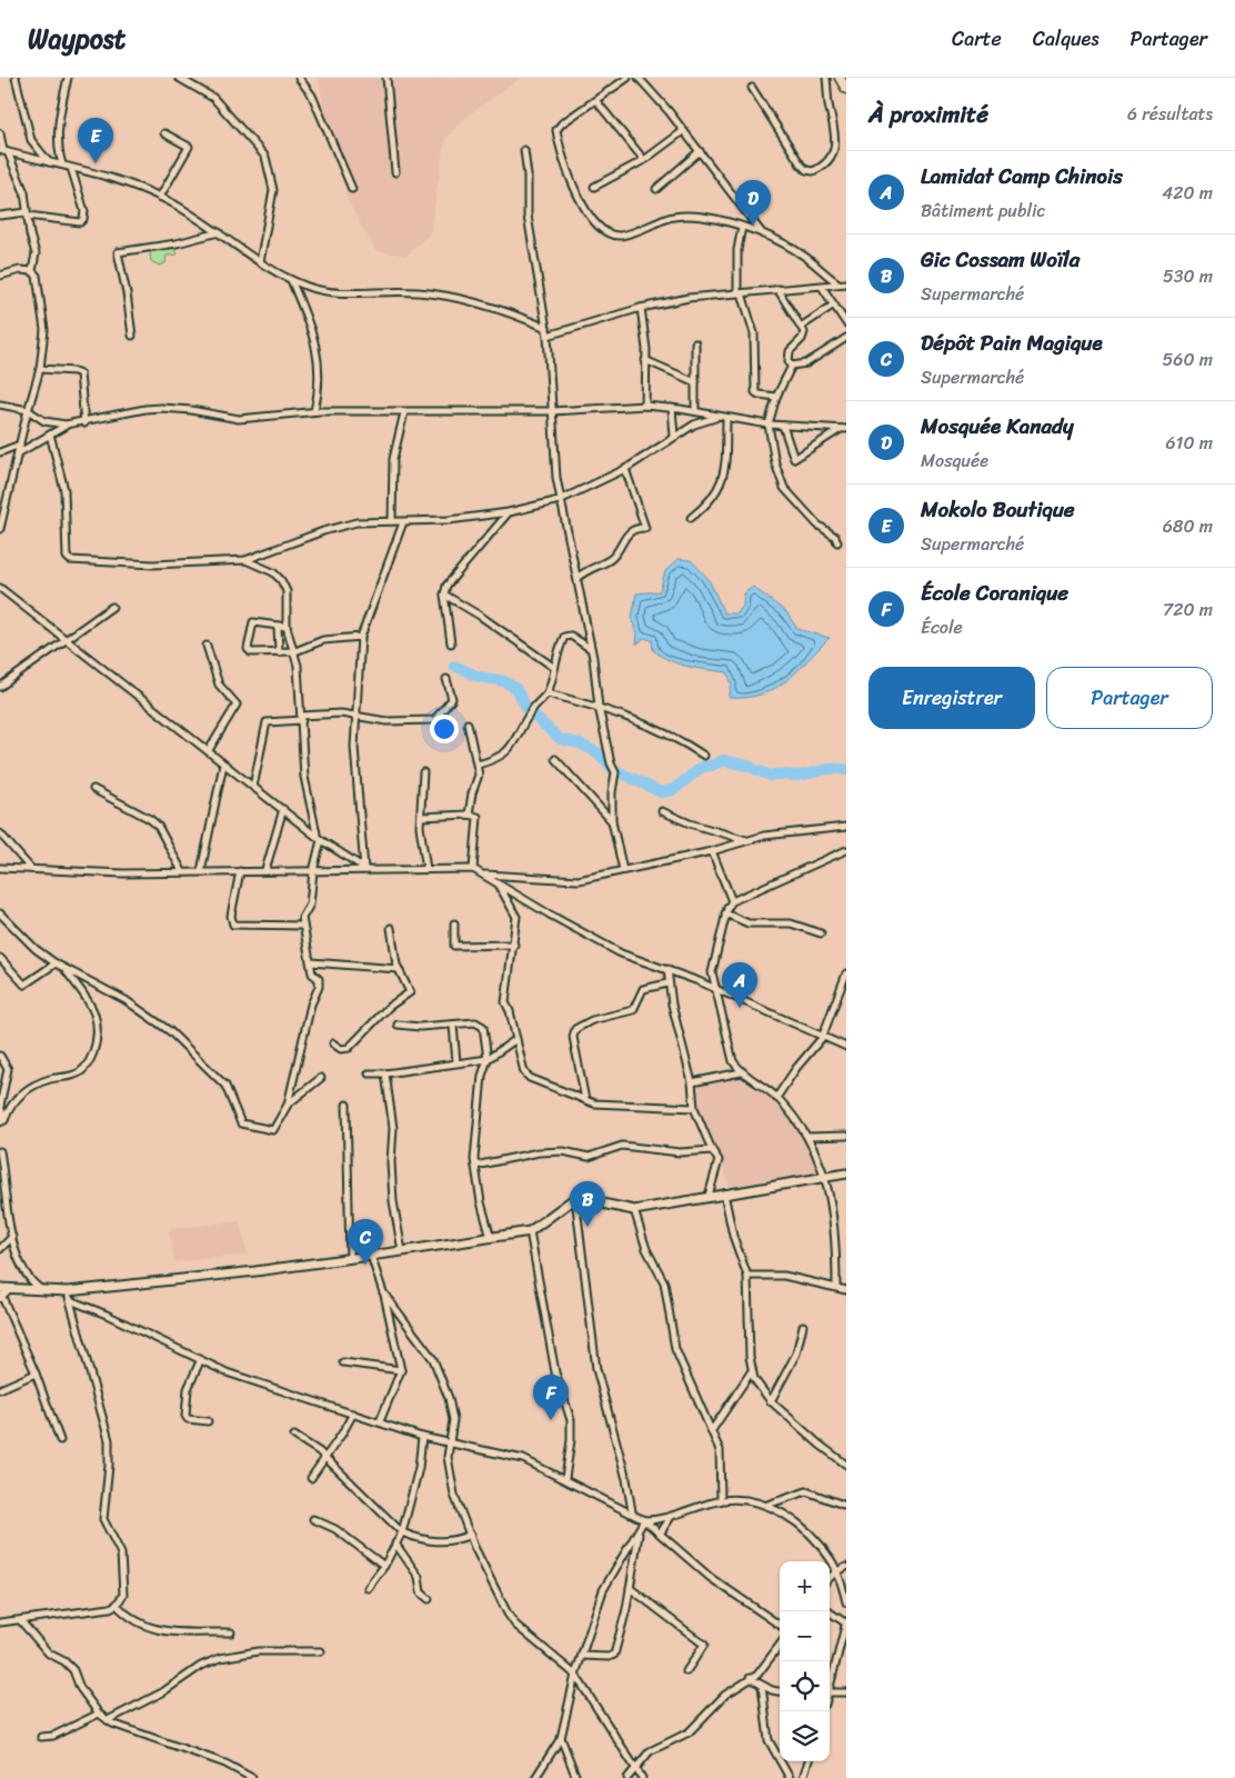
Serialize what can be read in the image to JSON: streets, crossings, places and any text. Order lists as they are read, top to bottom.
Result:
{
  "page": {
    "header": "Waypost",
    "nav": ["Carte", "Calques", "Partager"],
    "heading": ["À proximité", "6 résultats"],
    "pins": [
      "E",
      "D",
      "A",
      "B",
      "C",
      "F"
    ],
    "list": [
      {
        "mark": "A",
        "name": "Lamidat Camp Chinois",
        "note": "Bâtiment public",
        "value": "420 m"
      },
      {
        "mark": "B",
        "name": "Gic Cossam Woïla",
        "note": "Supermarché",
        "value": "530 m"
      },
      {
        "mark": "C",
        "name": "Dépôt Pain Magique",
        "note": "Supermarché",
        "value": "560 m"
      },
      {
        "mark": "D",
        "name": "Mosquée Kanady",
        "note": "Mosquée",
        "value": "610 m"
      },
      {
        "mark": "E",
        "name": "Mokolo Boutique",
        "note": "Supermarché",
        "value": "680 m"
      },
      {
        "mark": "F",
        "name": "École Coranique",
        "note": "École",
        "value": "720 m"
      }
    ],
    "buttons": ["Enregistrer", "Partager"],
    "map_buttons": ["+", "−"]
  }
}
